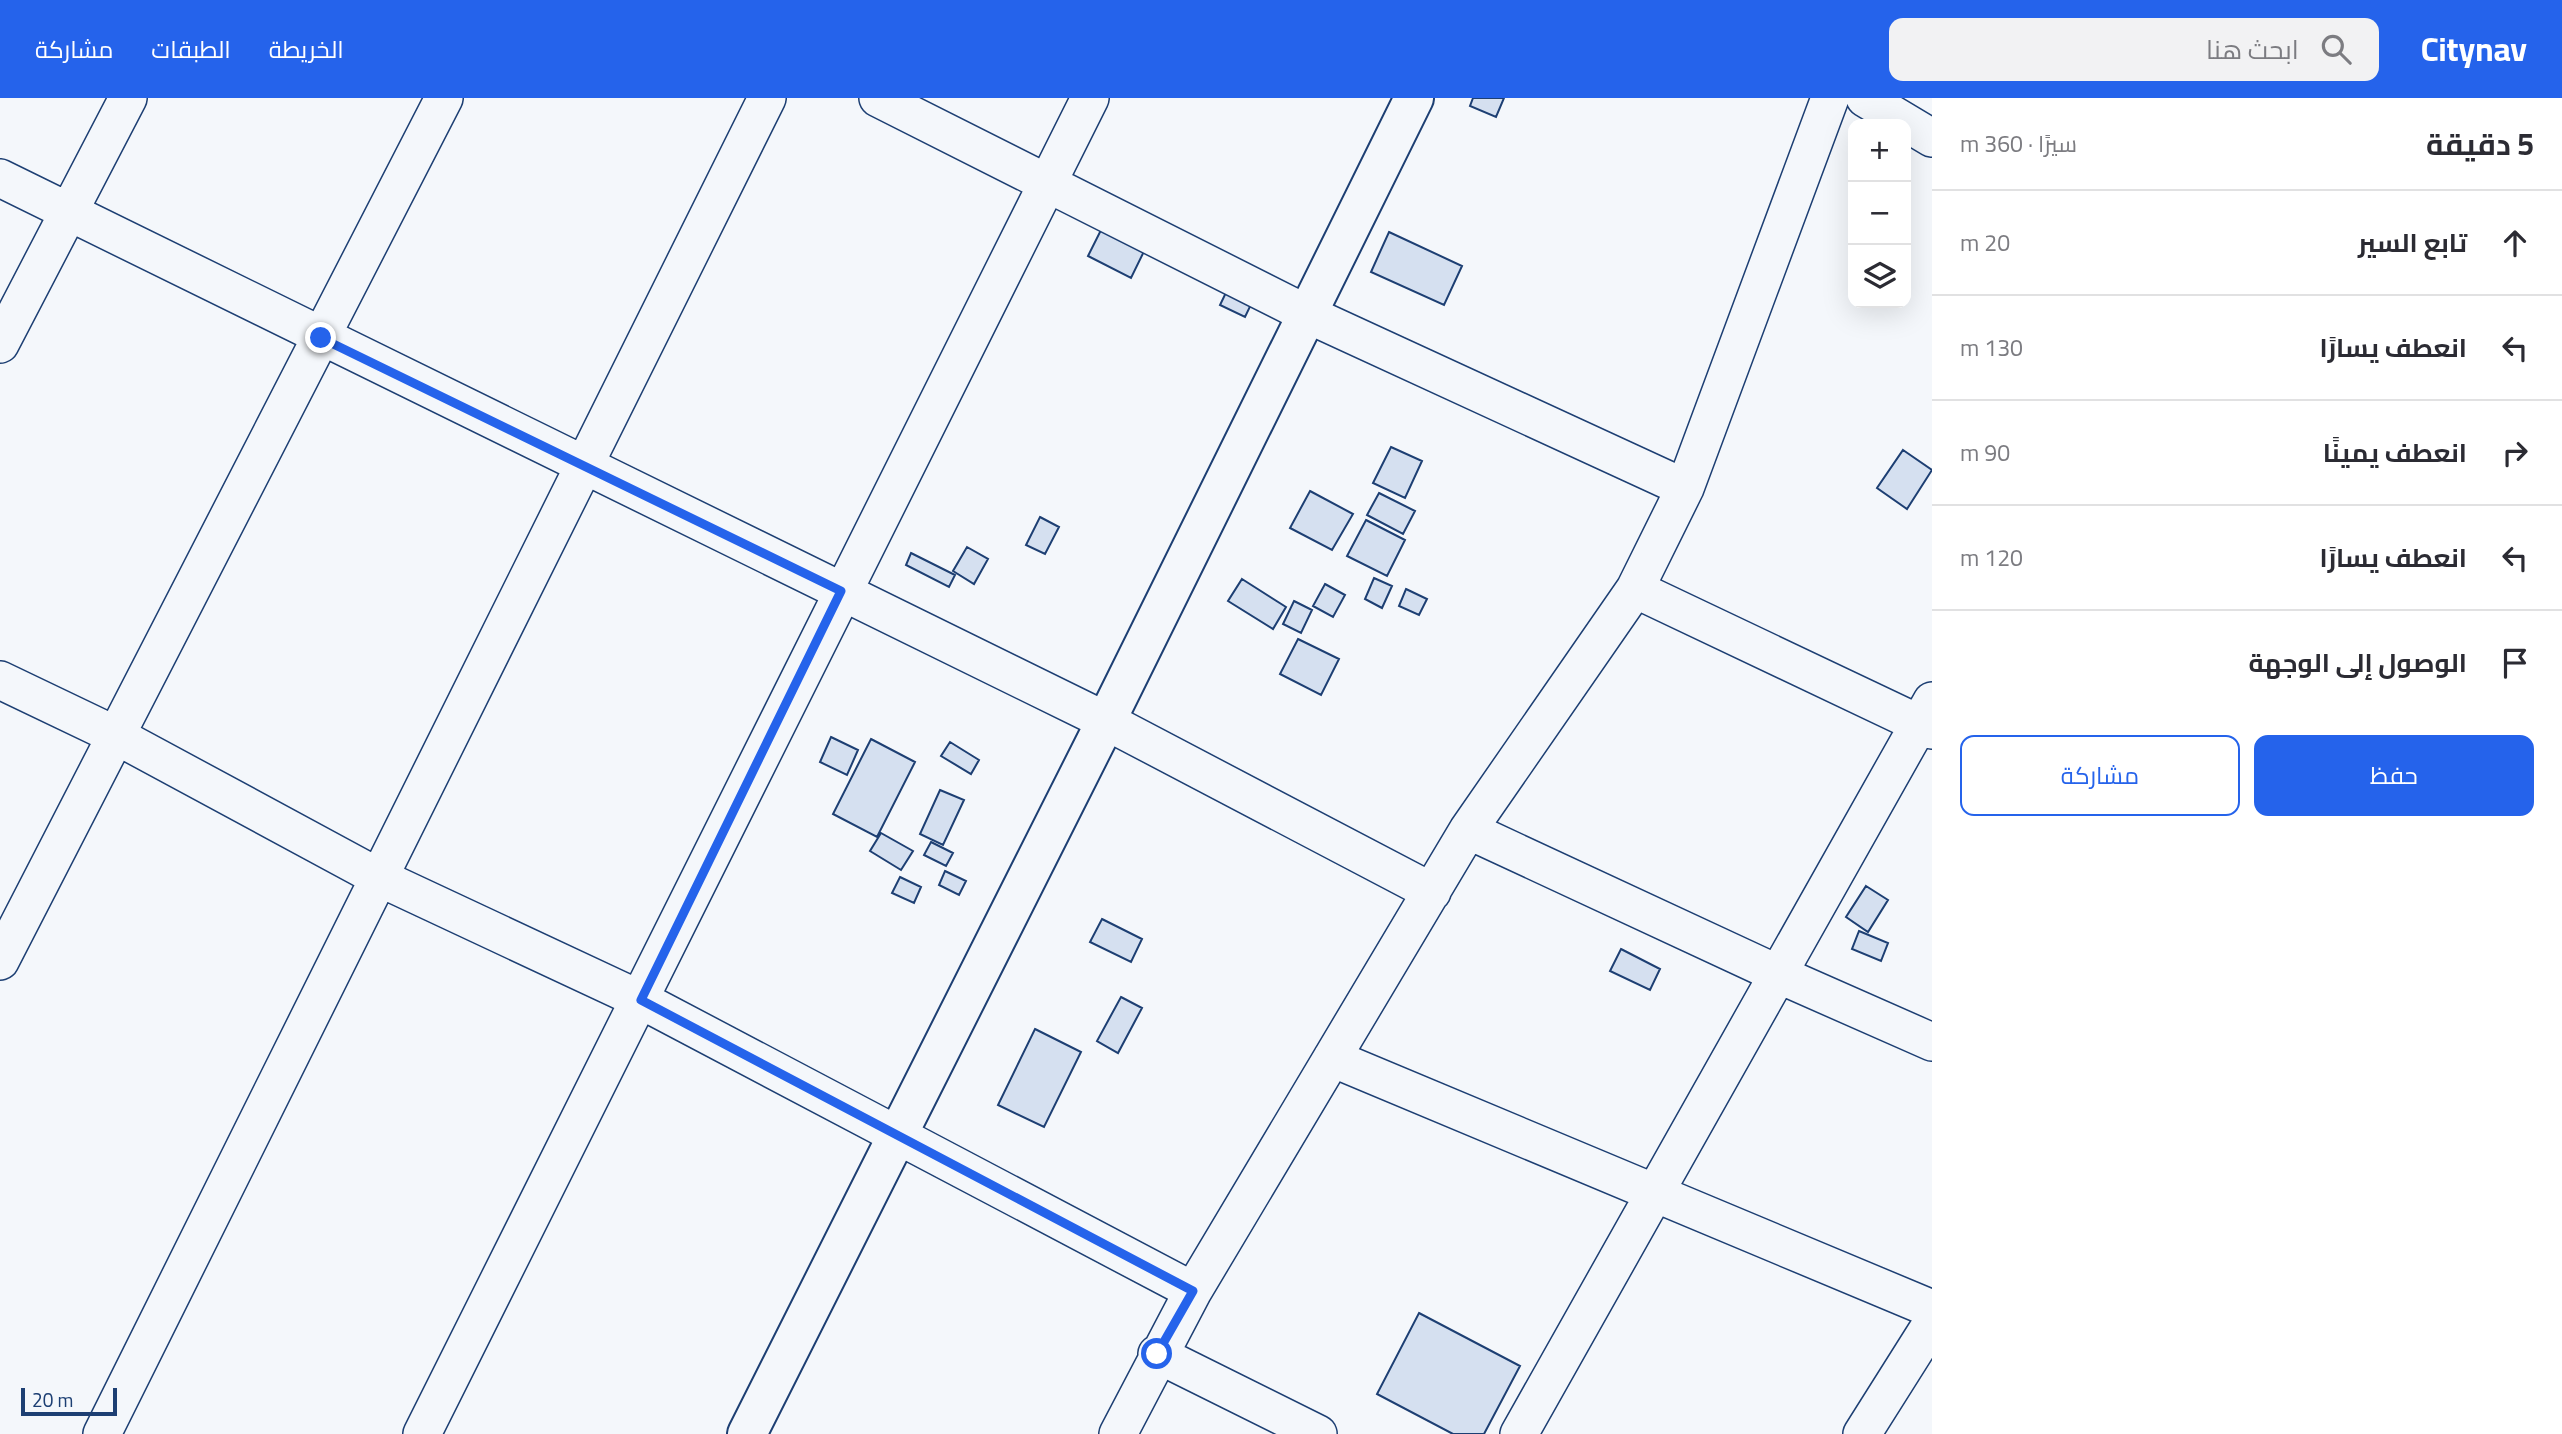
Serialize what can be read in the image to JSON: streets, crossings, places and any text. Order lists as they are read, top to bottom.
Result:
{
  "scale_bar": "20 m",
  "page": {
    "header": "Citynav",
    "search": "ابحث هنا",
    "nav": ["الخريطة", "الطبقات", "مشاركة"],
    "heading": ["5 دقيقة", "سيرًا · 360 m"],
    "map_buttons": ["+", "−"],
    "list": [
      ["تابع السير", "20 m"],
      ["انعطف يسارًا", "130 m"],
      ["انعطف يمينًا", "90 m"],
      ["انعطف يسارًا", "120 m"],
      "الوصول إلى الوجهة"
    ],
    "buttons": ["حفظ", "مشاركة"],
    "scale": "20 m"
  }
}
